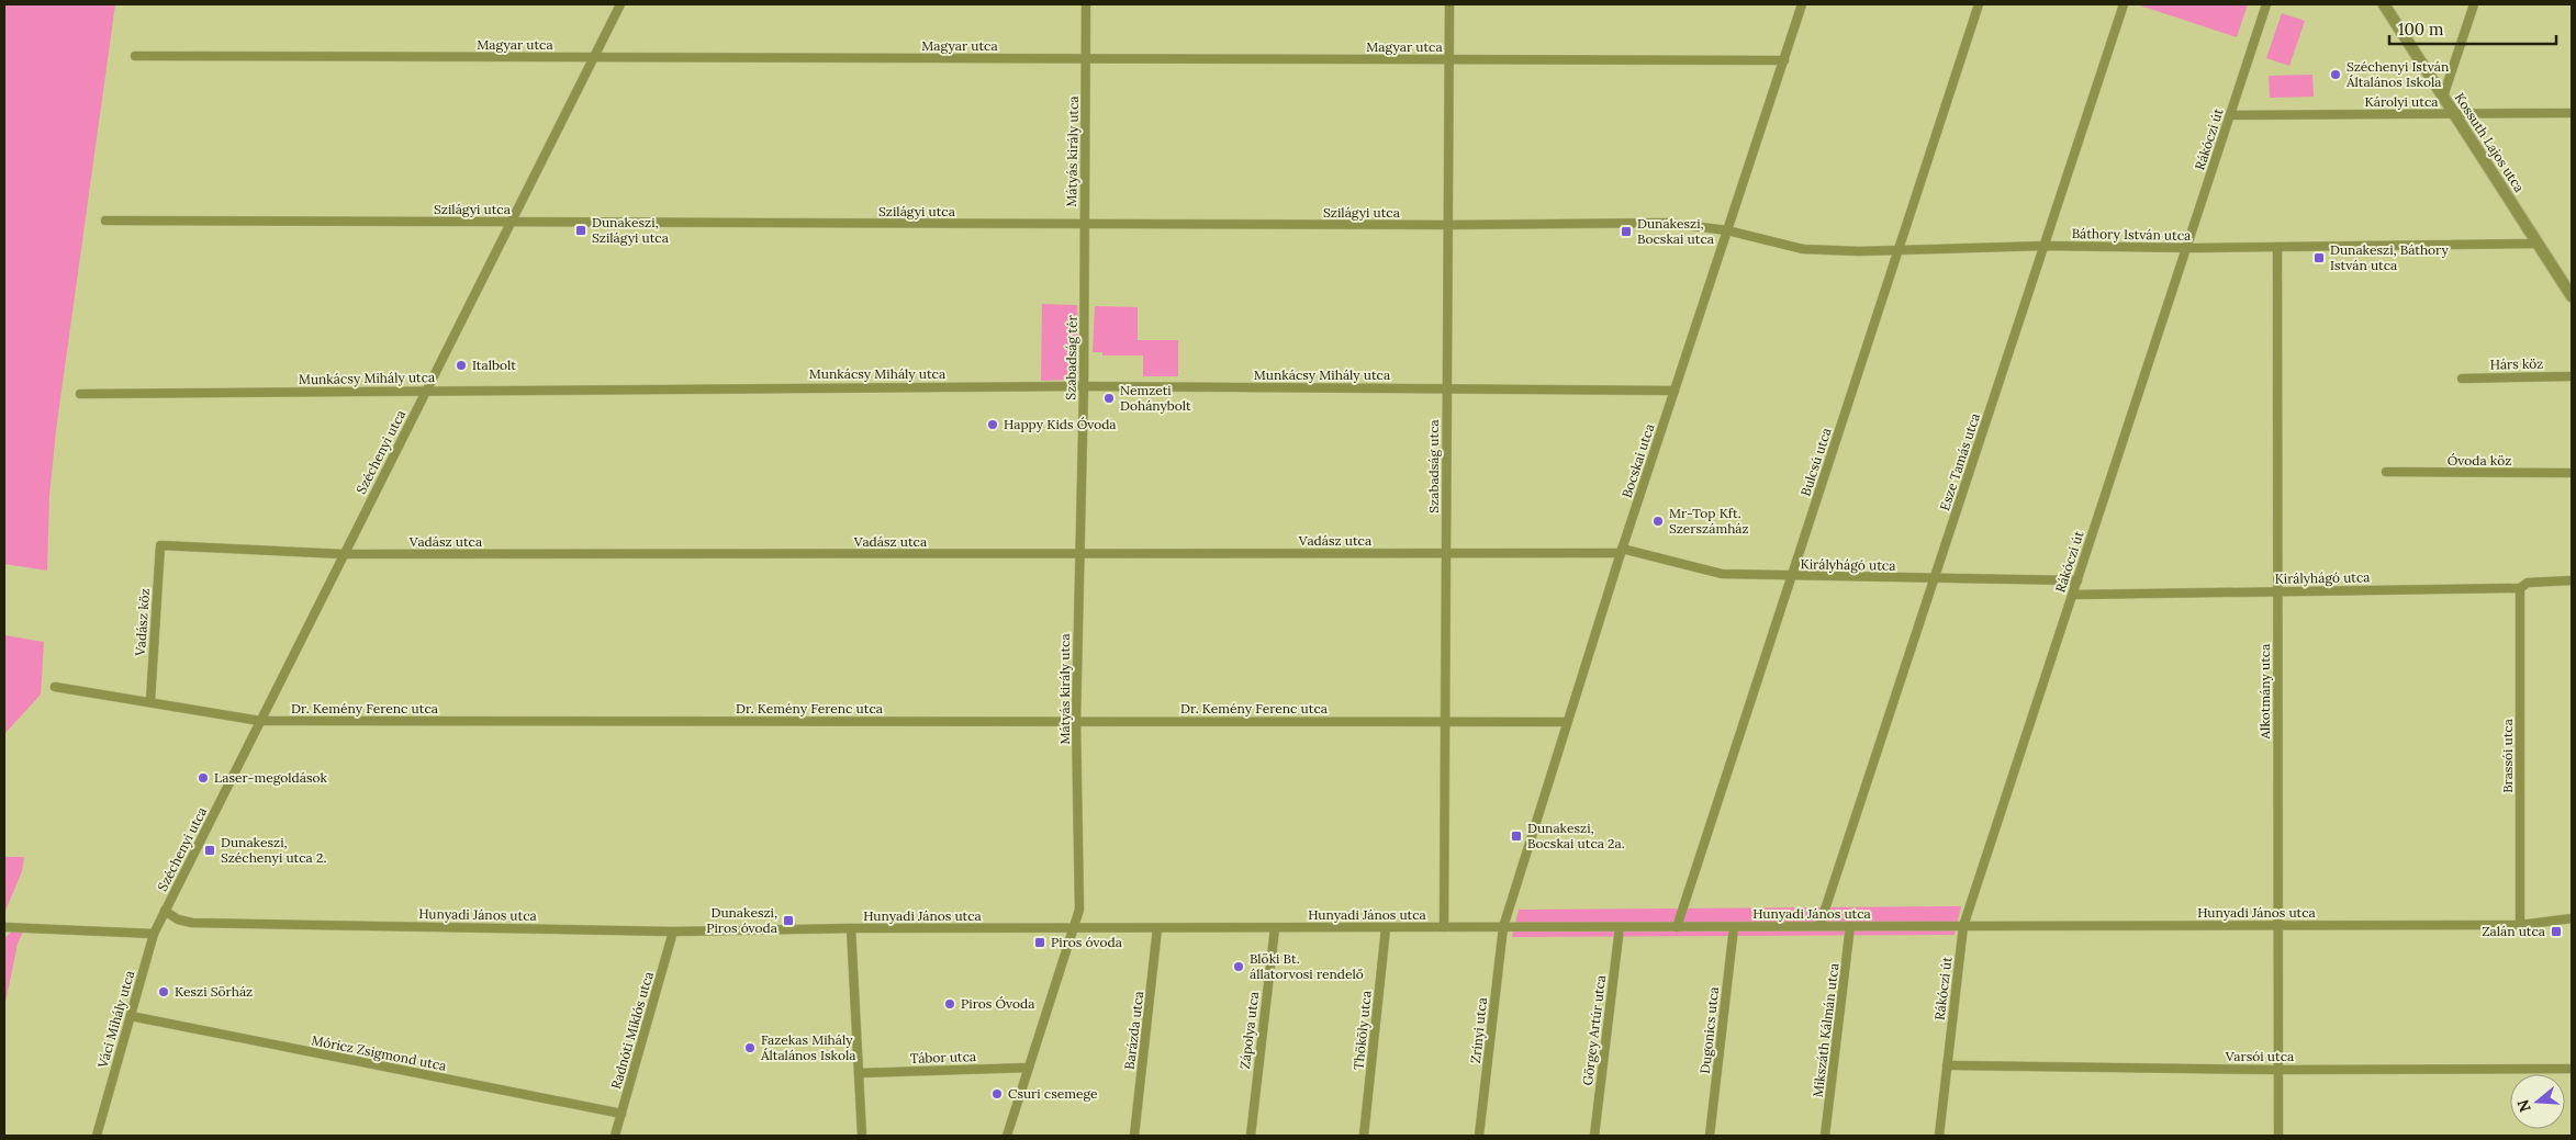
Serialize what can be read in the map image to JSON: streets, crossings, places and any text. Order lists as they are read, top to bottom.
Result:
{
  "streets": {
    "street": [
      "Magyar utca",
      "Károlyi utca",
      "Rákóczi út",
      "Kossuth Lajos utca",
      "Mátyás király utca",
      "Szilágyi utca",
      "Báthory István utca",
      "Szabadság tér",
      "Hárs köz",
      "Munkácsy Mihály utca",
      "Széchenyi utca",
      "Bocskai utca",
      "Óvoda köz",
      "Bulcsú utca",
      "Esze Tamás utca",
      "Szabadság utca",
      "Vadász utca",
      "Királyhágó utca",
      "Vadász köz",
      "Alkotmány utca",
      "Dr. Kemény Ferenc utca",
      "Brassói utca",
      "Hunyadi János utca",
      "Váci Mihály utca",
      "Radnóti Miklós utca",
      "Barázda utca",
      "Zápolya utca",
      "Thököly utca",
      "Zrínyi utca",
      "Görgey Artúr utca",
      "Dugonics utca",
      "Mikszáth Kálmán utca",
      "Móricz Zsigmond utca",
      "Varsói utca",
      "Tábor utca"
    ]
  },
  "crossings": [
    ["Magyar utca", "Mátyás király utca"],
    ["Magyar utca", "Széchenyi utca"],
    ["Magyar utca", "Bocskai utca"],
    ["Magyar utca", "Szabadság utca"],
    ["Károlyi utca", "Rákóczi út"],
    ["Károlyi utca", "Kossuth Lajos utca"],
    ["Rákóczi út", "Báthory István utca"],
    ["Rákóczi út", "Királyhágó utca"],
    ["Rákóczi út", "Hunyadi János utca"],
    ["Rákóczi út", "Varsói utca"],
    ["Kossuth Lajos utca", "Báthory István utca"],
    ["Mátyás király utca", "Szilágyi utca"],
    ["Mátyás király utca", "Szabadság tér"],
    ["Mátyás király utca", "Vadász utca"],
    ["Mátyás király utca", "Dr. Kemény Ferenc utca"],
    ["Mátyás király utca", "Hunyadi János utca"],
    ["Szilágyi utca", "Báthory István utca"],
    ["Szilágyi utca", "Széchenyi utca"],
    ["Szilágyi utca", "Bocskai utca"],
    ["Szilágyi utca", "Szabadság utca"],
    ["Báthory István utca", "Bocskai utca"],
    ["Báthory István utca", "Bulcsú utca"],
    ["Báthory István utca", "Esze Tamás utca"],
    ["Báthory István utca", "Alkotmány utca"],
    ["Szabadság tér", "Munkácsy Mihály utca"],
    ["Munkácsy Mihály utca", "Széchenyi utca"],
    ["Munkácsy Mihály utca", "Bocskai utca"],
    ["Munkácsy Mihály utca", "Szabadság utca"],
    ["Széchenyi utca", "Vadász utca"],
    ["Széchenyi utca", "Dr. Kemény Ferenc utca"],
    ["Széchenyi utca", "Hunyadi János utca"],
    ["Széchenyi utca", "Váci Mihály utca"],
    ["Bocskai utca", "Vadász utca"],
    ["Bocskai utca", "Királyhágó utca"],
    ["Bocskai utca", "Dr. Kemény Ferenc utca"],
    ["Bocskai utca", "Hunyadi János utca"],
    ["Bocskai utca", "Zrínyi utca"],
    ["Bulcsú utca", "Királyhágó utca"],
    ["Bulcsú utca", "Hunyadi János utca"],
    ["Esze Tamás utca", "Királyhágó utca"],
    ["Esze Tamás utca", "Hunyadi János utca"],
    ["Szabadság utca", "Vadász utca"],
    ["Szabadság utca", "Dr. Kemény Ferenc utca"],
    ["Szabadság utca", "Hunyadi János utca"],
    ["Vadász utca", "Királyhágó utca"],
    ["Vadász utca", "Vadász köz"],
    ["Királyhágó utca", "Alkotmány utca"],
    ["Királyhágó utca", "Brassói utca"],
    ["Vadász köz", "Dr. Kemény Ferenc utca"],
    ["Alkotmány utca", "Hunyadi János utca"],
    ["Alkotmány utca", "Varsói utca"],
    ["Brassói utca", "Hunyadi János utca"],
    ["Hunyadi János utca", "Váci Mihály utca"],
    ["Hunyadi János utca", "Radnóti Miklós utca"],
    ["Hunyadi János utca", "Barázda utca"],
    ["Hunyadi János utca", "Zápolya utca"],
    ["Hunyadi János utca", "Thököly utca"],
    ["Hunyadi János utca", "Zrínyi utca"],
    ["Hunyadi János utca", "Görgey Artúr utca"],
    ["Hunyadi János utca", "Dugonics utca"],
    ["Hunyadi János utca", "Mikszáth Kálmán utca"],
    ["Váci Mihály utca", "Móricz Zsigmond utca"],
    ["Radnóti Miklós utca", "Móricz Zsigmond utca"]
  ],
  "places": {
    "other": [
      "Széchenyi István Általános Iskola",
      "Italbolt",
      "Nemzeti Dohánybolt",
      "Happy Kids Óvoda",
      "Mr-Top Kft. Szerszámház",
      "Laser-megoldások",
      "Blöki Bt. állatorvosi rendelő",
      "Keszi Sörház",
      "Piros Óvoda",
      "Fazekas Mihály Általános Iskola",
      "Csuri csemege"
    ],
    "transit": [
      "Dunakeszi, Szilágyi utca",
      "Dunakeszi, Bocskai utca",
      "Dunakeszi, Báthory István utca",
      "Dunakeszi, Bocskai utca 2a.",
      "Dunakeszi, Széchenyi utca 2.",
      "Dunakeszi, Piros óvoda",
      "Zalán utca",
      "Piros óvoda"
    ]
  },
  "scale_bar": "100 m",
  "north": "left"
}
